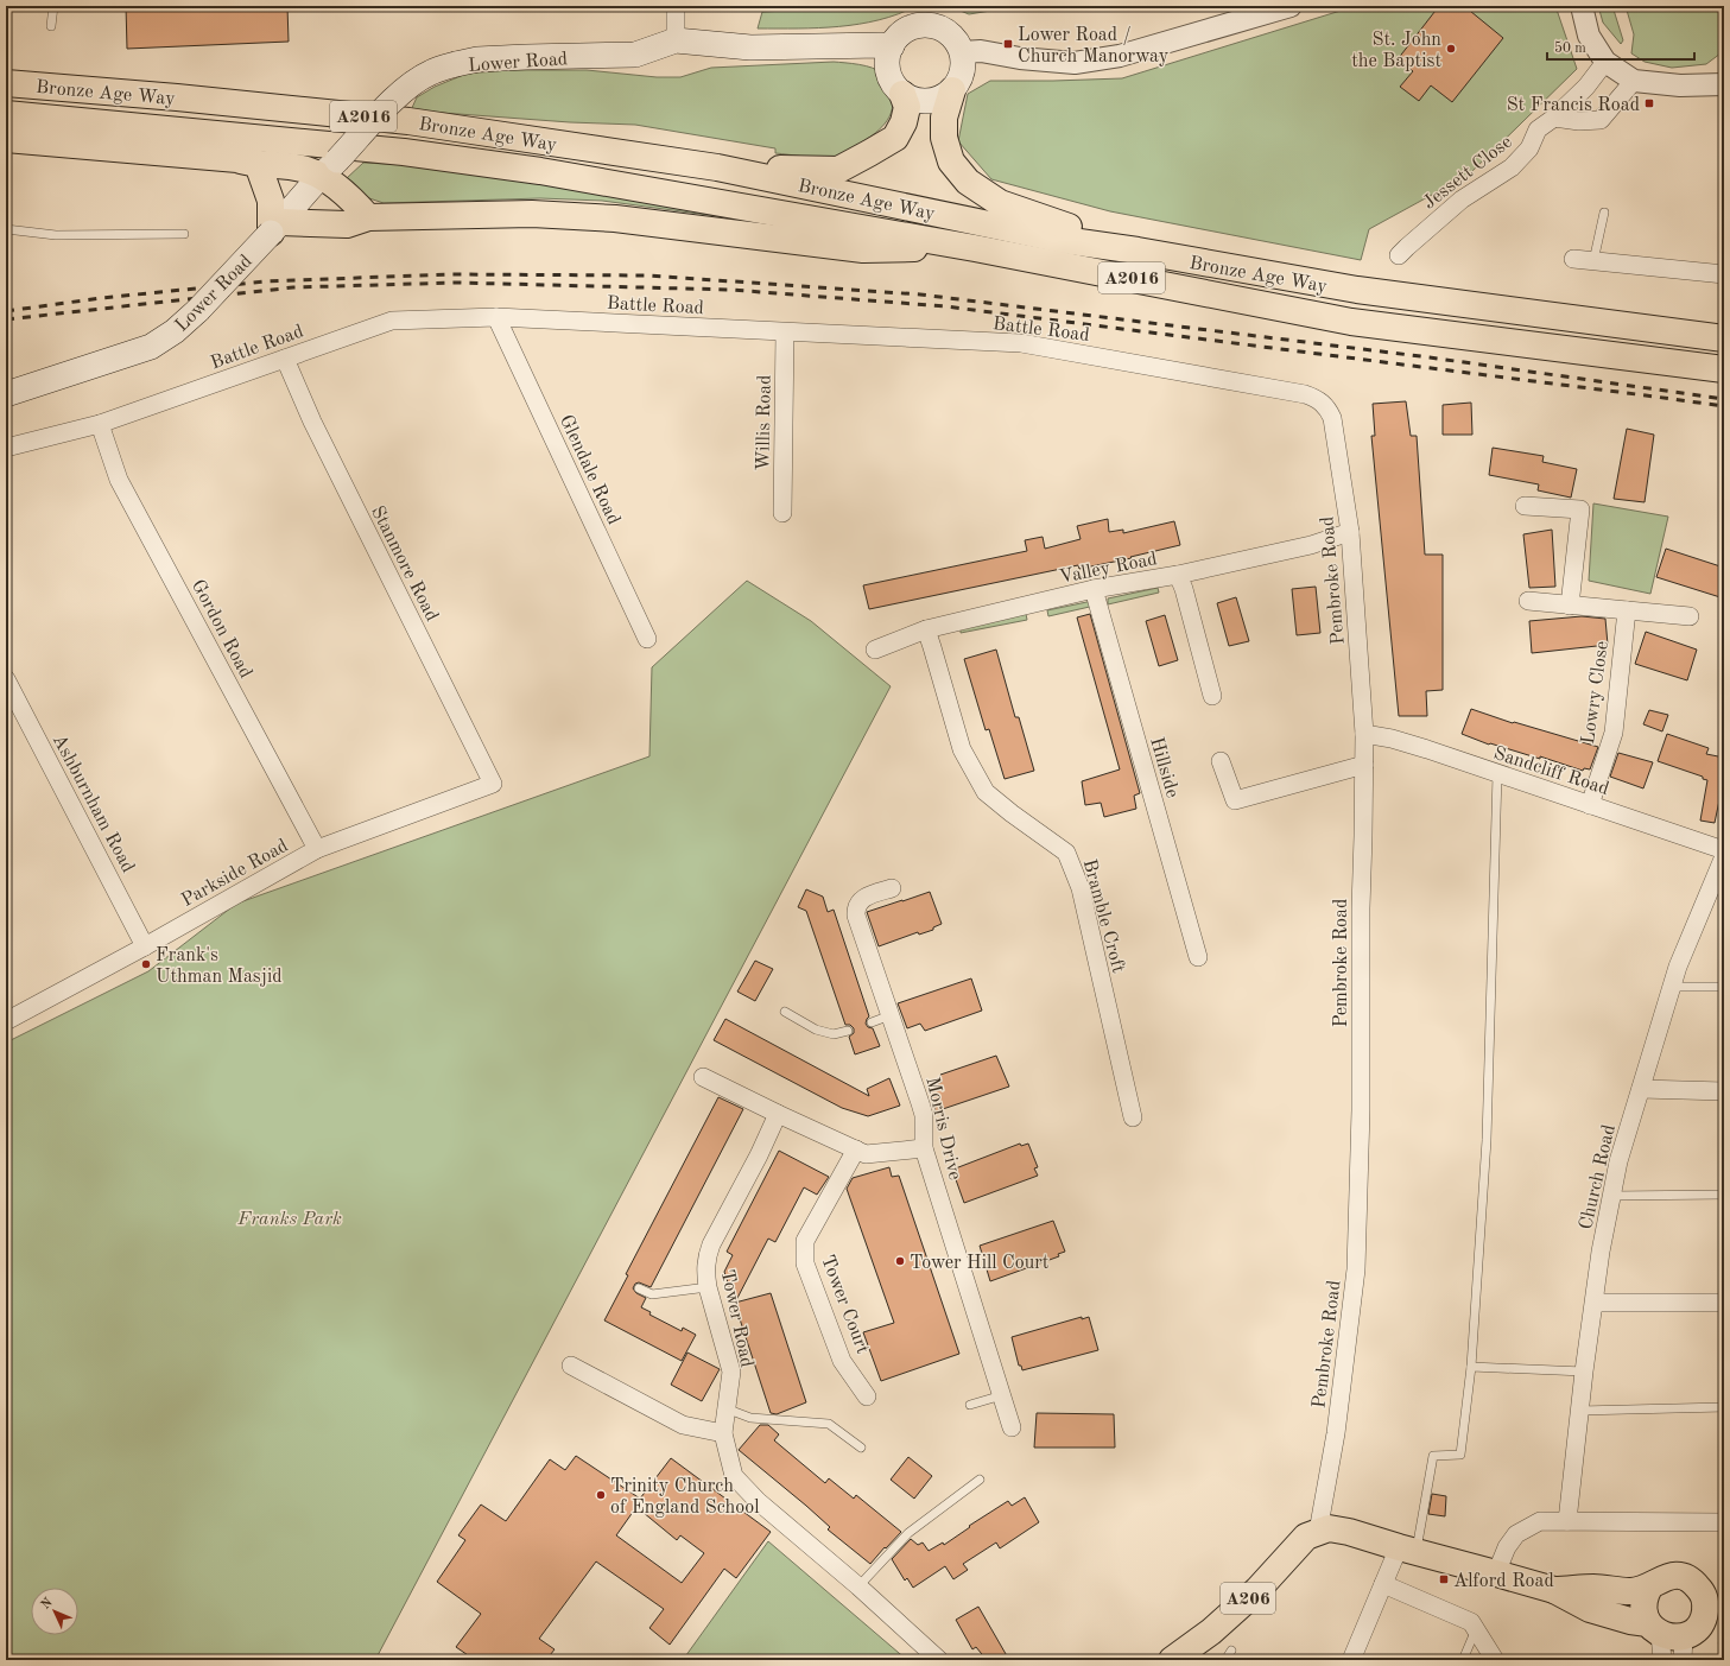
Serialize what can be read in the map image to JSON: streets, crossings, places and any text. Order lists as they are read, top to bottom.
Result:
{
  "streets": {
    "main road": [
      "Lower Road",
      "Bronze Age Way",
      "A2016",
      "A206"
    ],
    "street": [
      "Jessett Close",
      "Battle Road",
      "Willis Road",
      "Glendale Road",
      "Stanmore Road",
      "Valley Road",
      "Pembroke Road",
      "Gordon Road",
      "Lowry Close",
      "Hillside",
      "Sandcliff Road",
      "Ashburnham Road",
      "Parkside Road",
      "Bramble Croft",
      "Morris Drive",
      "Church Road",
      "Tower Court",
      "Tower Road"
    ]
  },
  "crossings": [
    ["Battle Road", "Willis Road"],
    ["Battle Road", "Glendale Road"],
    ["Battle Road", "Stanmore Road"],
    ["Battle Road", "Pembroke Road"],
    ["Battle Road", "Gordon Road"],
    ["Stanmore Road", "Parkside Road"],
    ["Valley Road", "Pembroke Road"],
    ["Valley Road", "Hillside"],
    ["Valley Road", "Bramble Croft"],
    ["Pembroke Road", "Sandcliff Road"],
    ["Pembroke Road", "A206"],
    ["Gordon Road", "Parkside Road"],
    ["Lowry Close", "Sandcliff Road"],
    ["Ashburnham Road", "Parkside Road"]
  ],
  "parks": ["Franks Park"],
  "places": {
    "transit": ["Lower Road / Church Manorway", "St Francis Road", "Alford Road"],
    "other": [
      "St. John the Baptist",
      "Frank's Uthman Masjid",
      "Tower Hill Court",
      "Trinity Church of England School"
    ]
  },
  "scale_bar": "50 m",
  "north": "top left"
}
